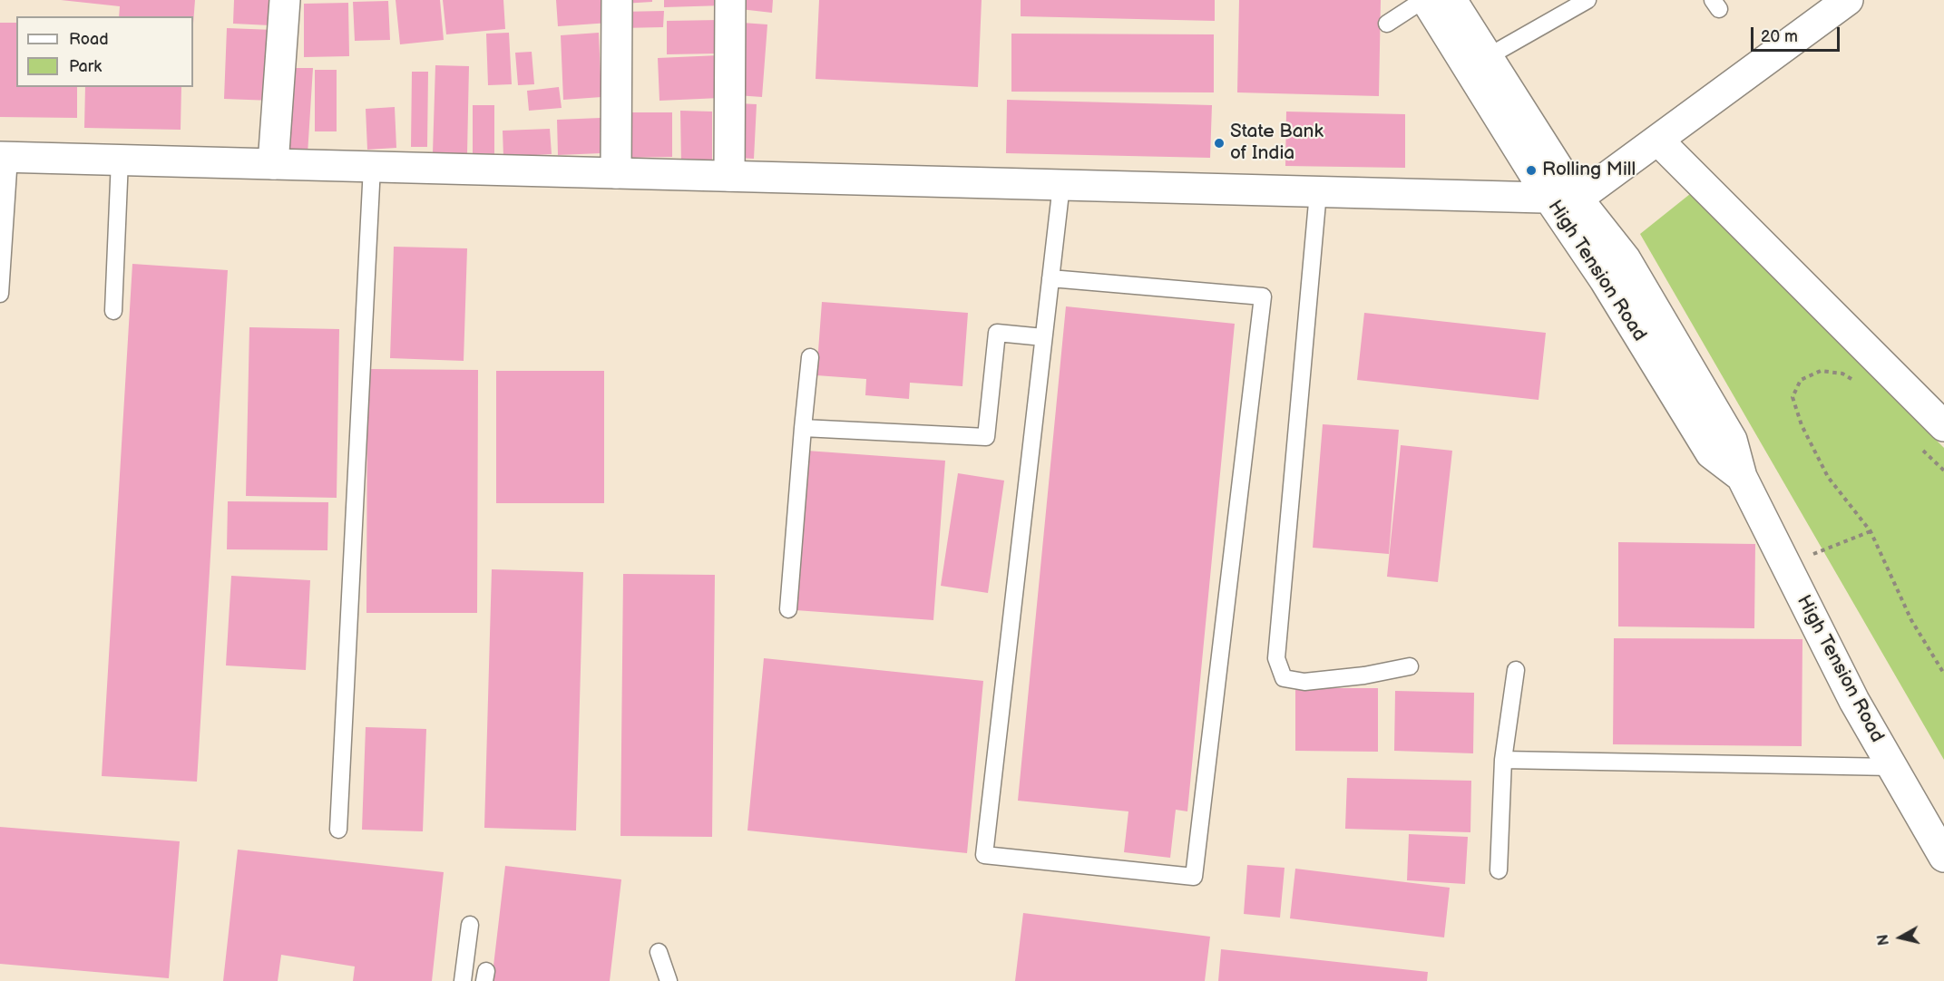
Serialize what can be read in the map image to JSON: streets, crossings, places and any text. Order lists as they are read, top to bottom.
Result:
{
  "streets": {
    "street": ["High Tension Road"]
  },
  "places": ["State Bank of India", "Rolling Mill"],
  "legend": ["Road", "Park"],
  "scale_bar": "20 m",
  "north": "left"
}
